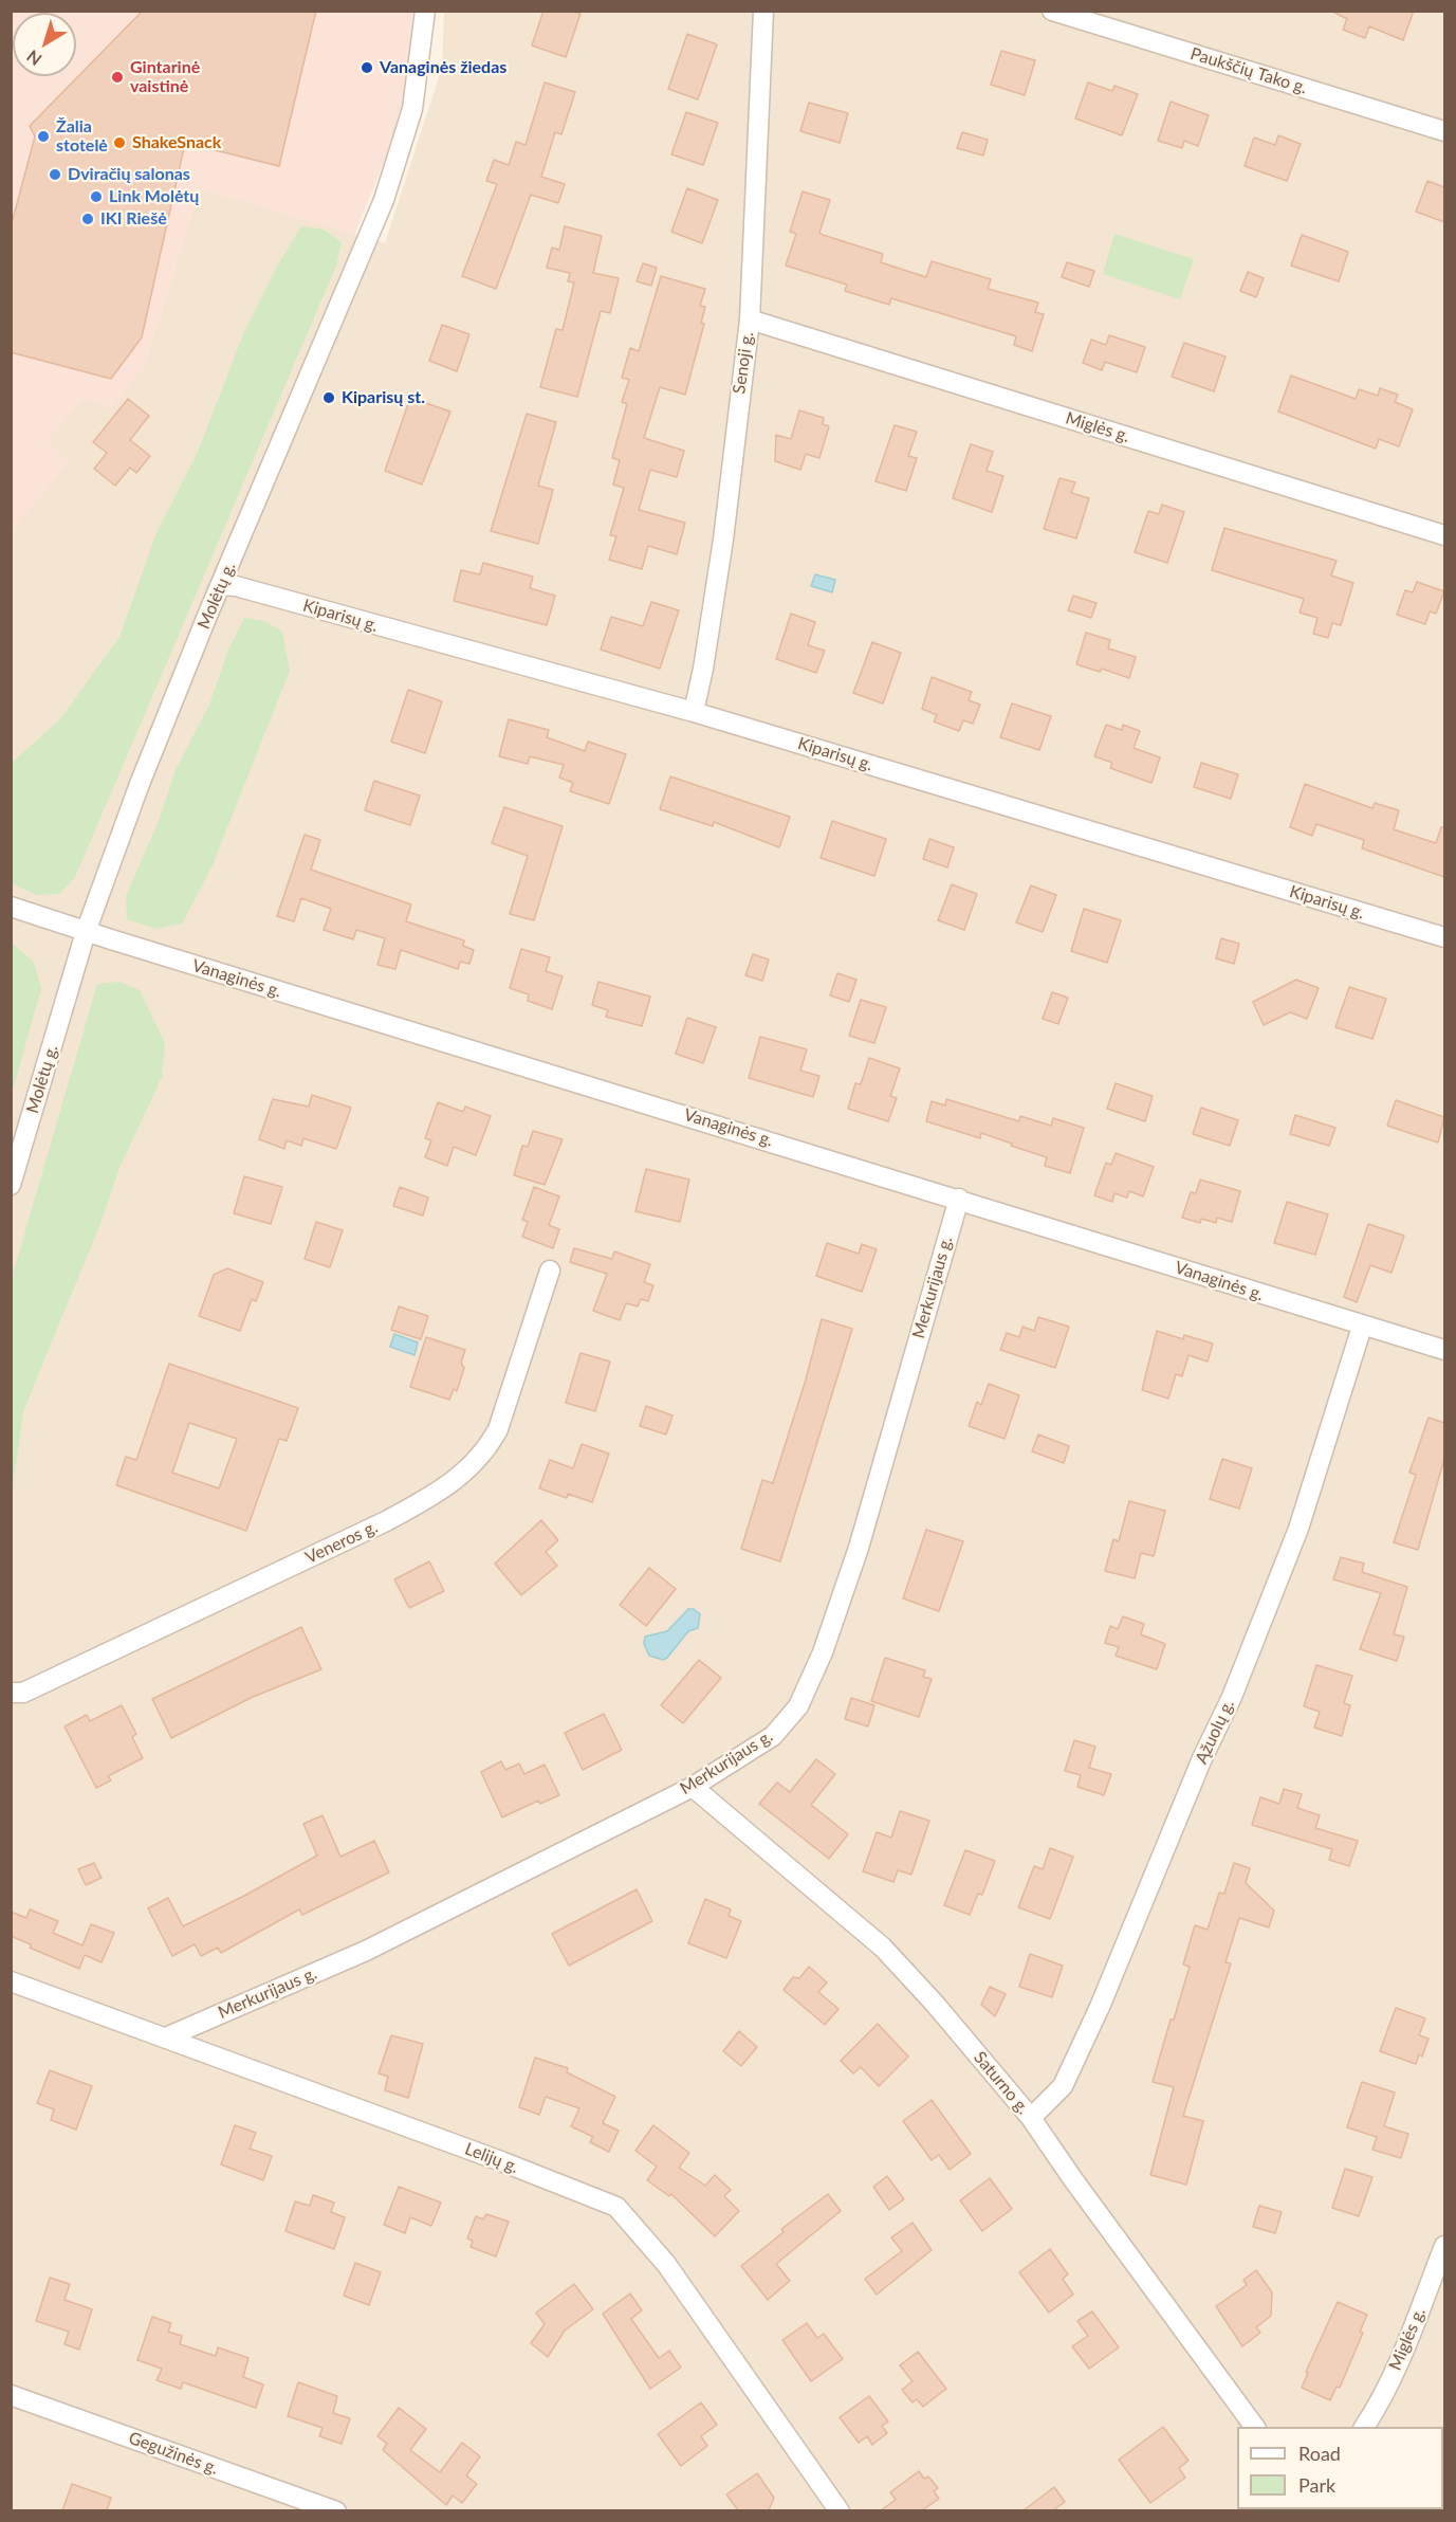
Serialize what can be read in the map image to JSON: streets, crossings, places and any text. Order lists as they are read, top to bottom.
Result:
{
  "streets": {
    "street": [
      "Paukščių Tako g.",
      "Senoji g.",
      "Miglės g.",
      "Molėtų g.",
      "Kiparisų g.",
      "Vanaginės g.",
      "Merkurijaus g.",
      "Veneros g.",
      "Ąžuolų g.",
      "Saturno g.",
      "Lelijų g.",
      "Gegužinės g."
    ]
  },
  "crossings": [
    ["Senoji g.", "Miglės g."],
    ["Senoji g.", "Kiparisų g."],
    ["Molėtų g.", "Kiparisų g."],
    ["Molėtų g.", "Vanaginės g."],
    ["Vanaginės g.", "Merkurijaus g."],
    ["Vanaginės g.", "Ąžuolų g."],
    ["Merkurijaus g.", "Saturno g."],
    ["Merkurijaus g.", "Lelijų g."],
    ["Ąžuolų g.", "Saturno g."]
  ],
  "places": [
    "Vanaginės žiedas",
    "Gintarinė vaistinė",
    "Žalia stotelė",
    "ShakeSnack",
    "Dviračių salonas",
    "Link Molėtų",
    "IKI Riešė",
    "Kiparisų st."
  ],
  "legend": ["Road", "Park"],
  "north": "bottom left"
}
